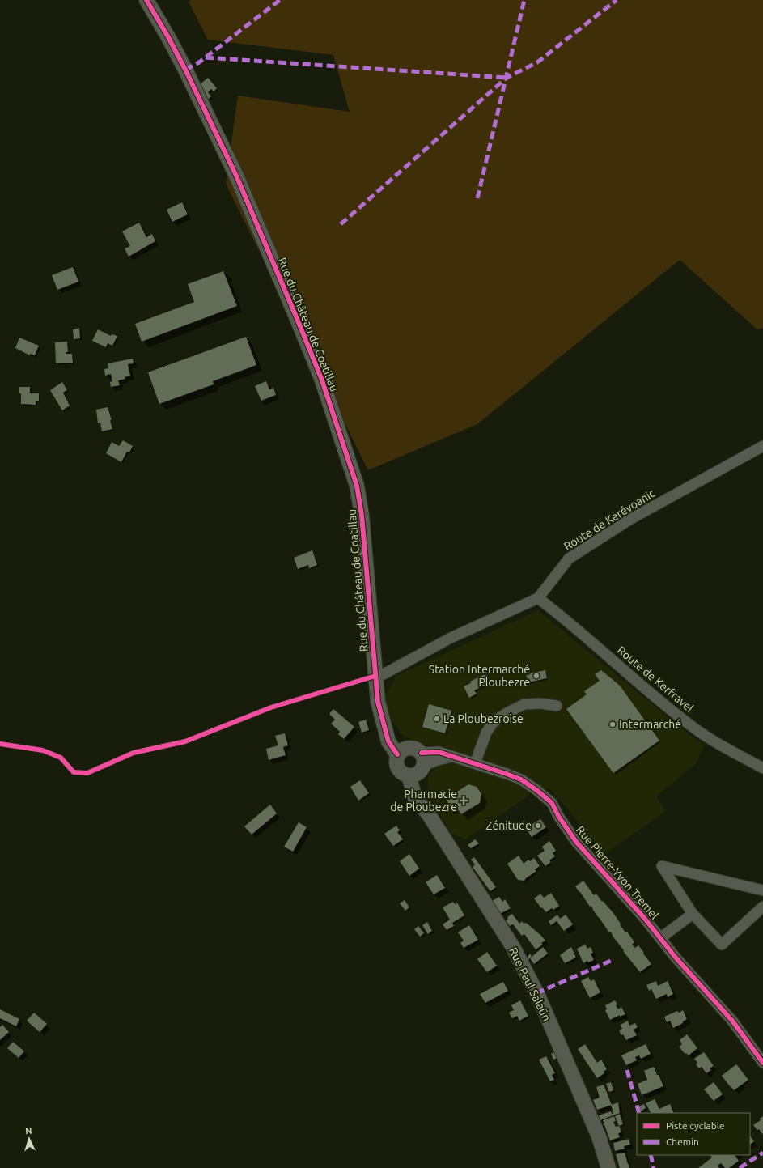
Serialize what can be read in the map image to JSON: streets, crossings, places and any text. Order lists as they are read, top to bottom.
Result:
{
  "streets": {
    "main road": ["Rue du Château de Coatillau", "Rue Paul Salaün"],
    "street": ["Route de Kerévoanic", "Route de Kerfravel", "Rue Pierre-Yvon Tremel"]
  },
  "crossings": [
    ["Rue du Château de Coatillau", "Route de Kerévoanic"],
    ["Route de Kerévoanic", "Route de Kerfravel"],
    ["Rue Pierre-Yvon Tremel", "Rue Paul Salaün"]
  ],
  "places": {
    "other": [
      "Station Intermarché Ploubezre",
      "La Ploubezroise",
      "Intermarché",
      "Zénitude"
    ],
    "health": ["Pharmacie de Ploubezre"]
  },
  "legend": ["Piste cyclable", "Chemin"],
  "north": "top"
}
